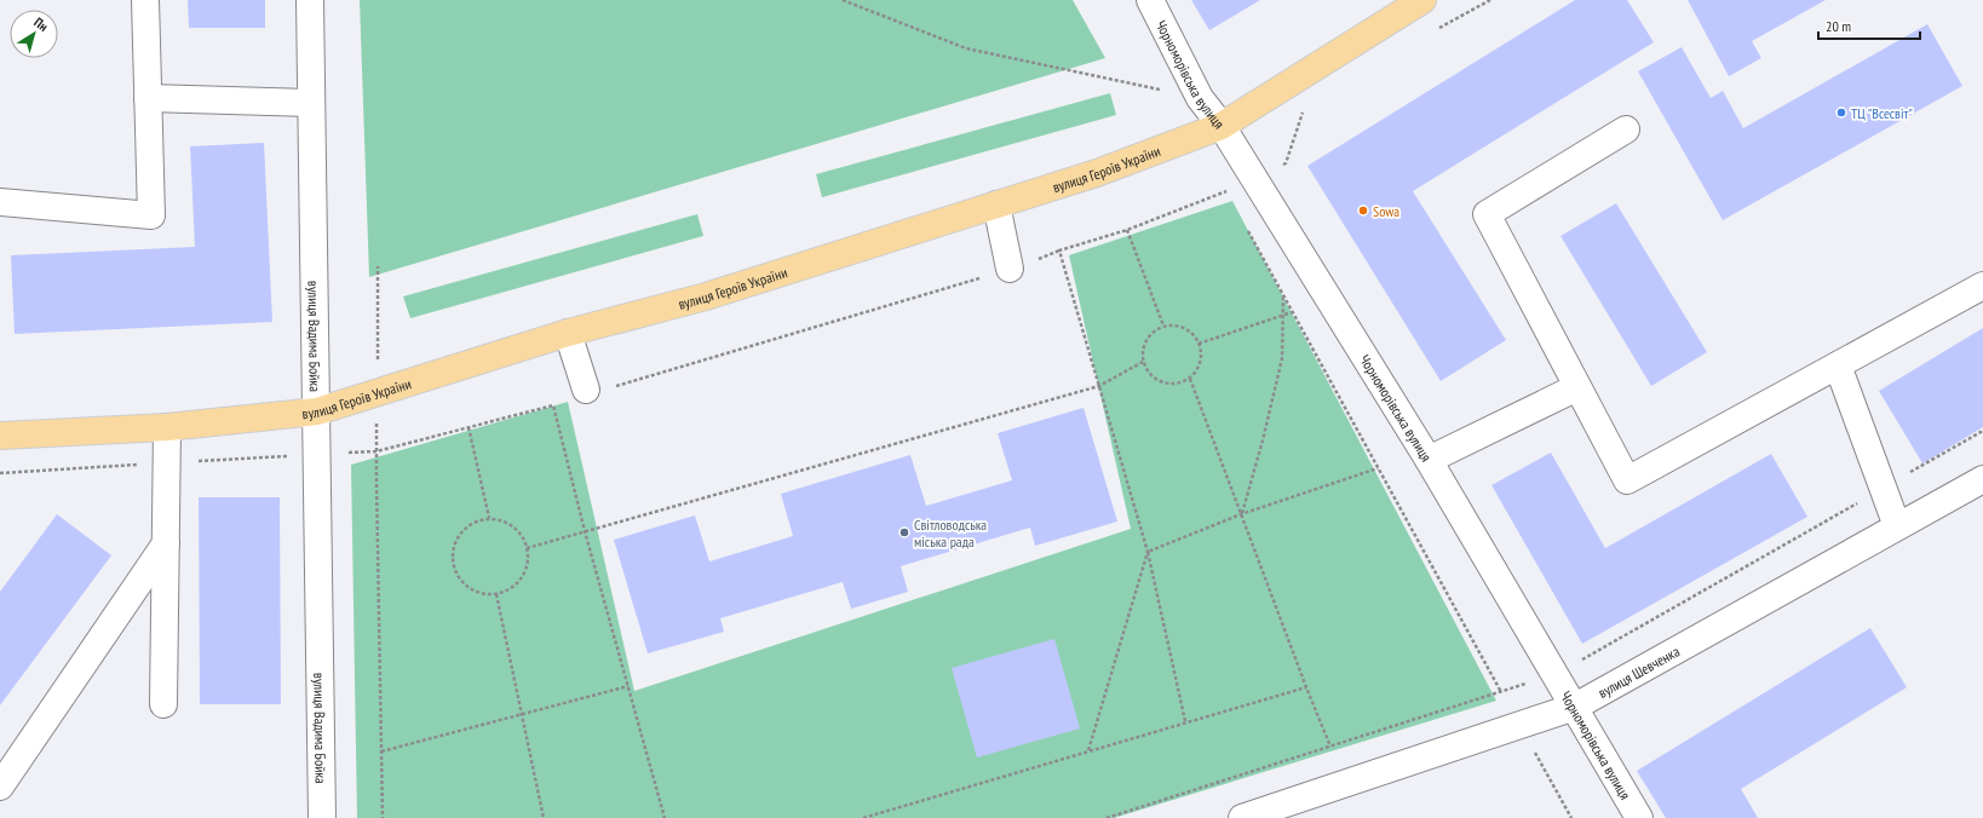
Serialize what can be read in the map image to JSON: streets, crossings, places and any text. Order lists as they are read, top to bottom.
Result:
{
  "streets": {
    "main road": ["вулиця Героїв України"],
    "street": ["Чорноморівська вулиця", "вулиця Вадима Бойка", "вулиця Шевченка"]
  },
  "crossings": [
    ["Чорноморівська вулиця", "вулиця Героїв України"],
    ["Чорноморівська вулиця", "вулиця Шевченка"],
    ["вулиця Героїв України", "вулиця Вадима Бойка"]
  ],
  "places": ["ТЦ \"Всесвіт\"", "Sowa", "Світловодська міська рада"],
  "scale_bar": "20 m",
  "north": "top right"
}
